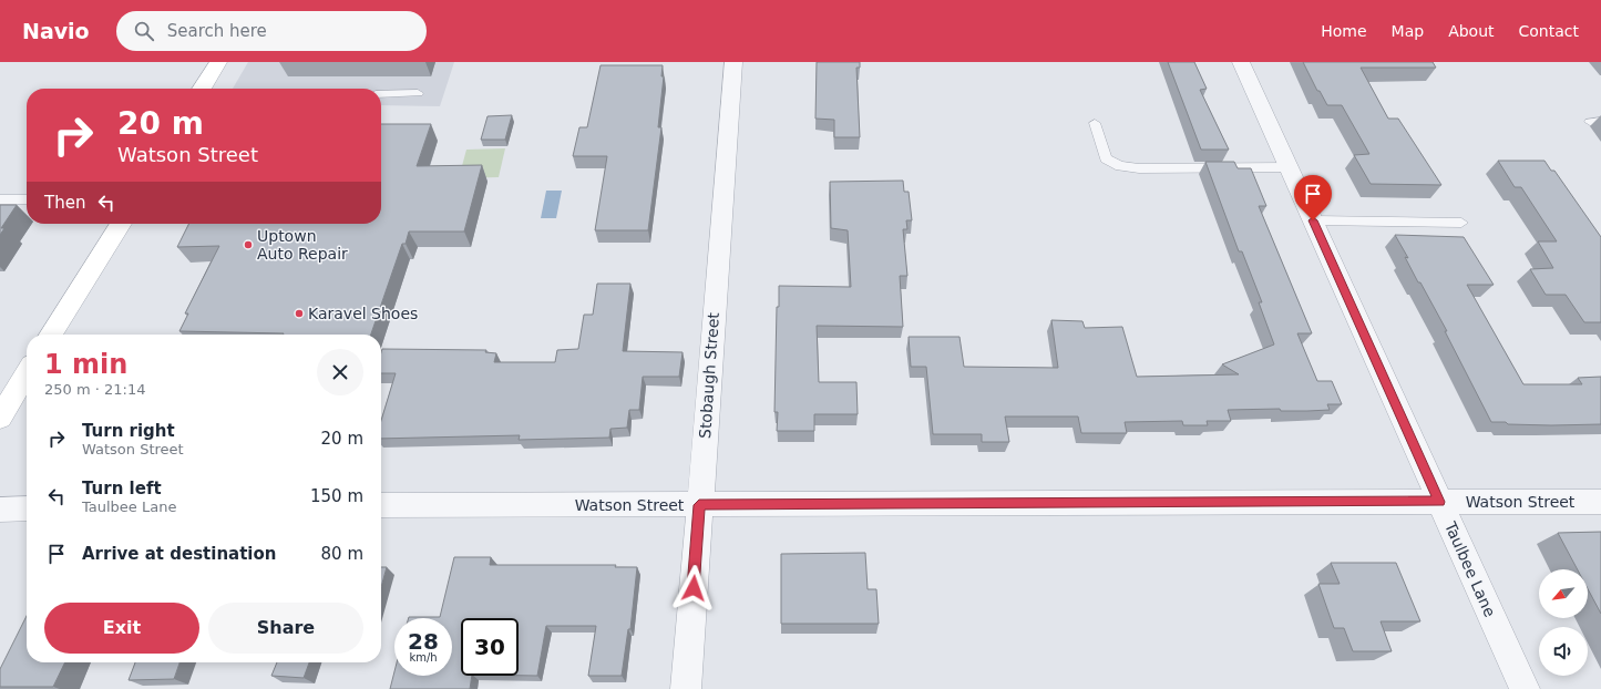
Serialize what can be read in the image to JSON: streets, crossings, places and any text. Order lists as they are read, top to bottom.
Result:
{
  "streets": {
    "street": ["Stobaugh Street", "Watson Street", "Taulbee Lane"]
  },
  "crossings": [
    ["Stobaugh Street", "Watson Street"],
    ["Watson Street", "Taulbee Lane"]
  ],
  "places": ["Uptown Auto Repair", "Karavel Shoes"],
  "north": "bottom left",
  "page": {
    "header": "Navio",
    "search": "Search here",
    "nav": [
      "Home",
      "Map",
      "About",
      "Contact"
    ],
    "turn": ["20 m", "Watson Street"],
    "then": "Then",
    "heading": ["1 min", "250 m · 21:14"],
    "list": [
      {
        "name": "Turn right",
        "note": "Watson Street",
        "value": "20 m"
      },
      {
        "name": "Turn left",
        "note": "Taulbee Lane",
        "value": "150 m"
      },
      {
        "name": "Arrive at destination",
        "value": "80 m"
      }
    ],
    "buttons": ["Exit", "Share"],
    "speed": "28 km/h",
    "limit": "30"
  }
}
